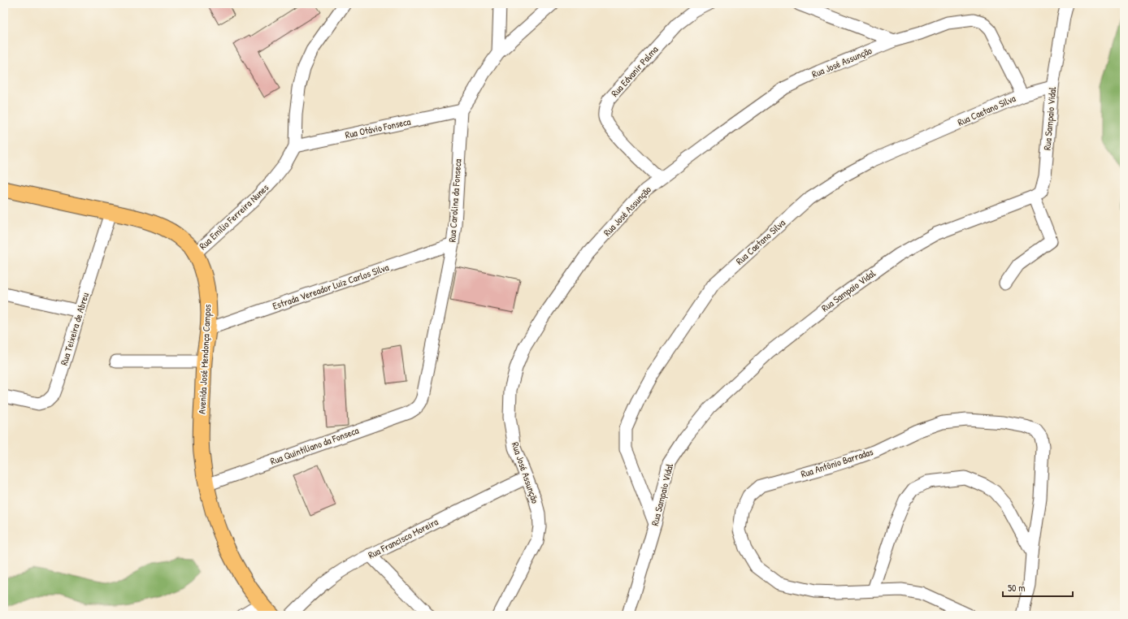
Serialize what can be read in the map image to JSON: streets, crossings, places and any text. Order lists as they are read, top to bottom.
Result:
{
  "streets": {
    "main road": ["Avenida José Mendonça Campos"],
    "street": [
      "Rua José Assunção",
      "Rua Edvanir Palma",
      "Rua Caetano Silva",
      "Rua Sampaio Vidal",
      "Rua Otávio Fonseca",
      "Rua Carolina da Fonseca",
      "Rua Emílio Ferreira Nunes",
      "Estrada Vereador Luiz Carlos Silva",
      "Rua Teixeira de Abreu",
      "Rua Quintiliano da Fonseca",
      "Rua Antônio Barradas",
      "Rua Francisco Moreira"
    ]
  },
  "crossings": [
    ["Rua José Assunção", "Rua Edvanir Palma"],
    ["Rua José Assunção", "Rua Caetano Silva"],
    ["Rua José Assunção", "Rua Francisco Moreira"],
    ["Rua Caetano Silva", "Rua Sampaio Vidal"],
    ["Rua Otávio Fonseca", "Rua Carolina da Fonseca"],
    ["Rua Otávio Fonseca", "Rua Emílio Ferreira Nunes"],
    ["Rua Carolina da Fonseca", "Estrada Vereador Luiz Carlos Silva"],
    ["Rua Carolina da Fonseca", "Rua Quintiliano da Fonseca"],
    ["Rua Emílio Ferreira Nunes", "Avenida José Mendonça Campos"],
    ["Estrada Vereador Luiz Carlos Silva", "Avenida José Mendonça Campos"],
    ["Rua Teixeira de Abreu", "Avenida José Mendonça Campos"],
    ["Avenida José Mendonça Campos", "Rua Quintiliano da Fonseca"]
  ],
  "scale_bar": "50 m"
}
